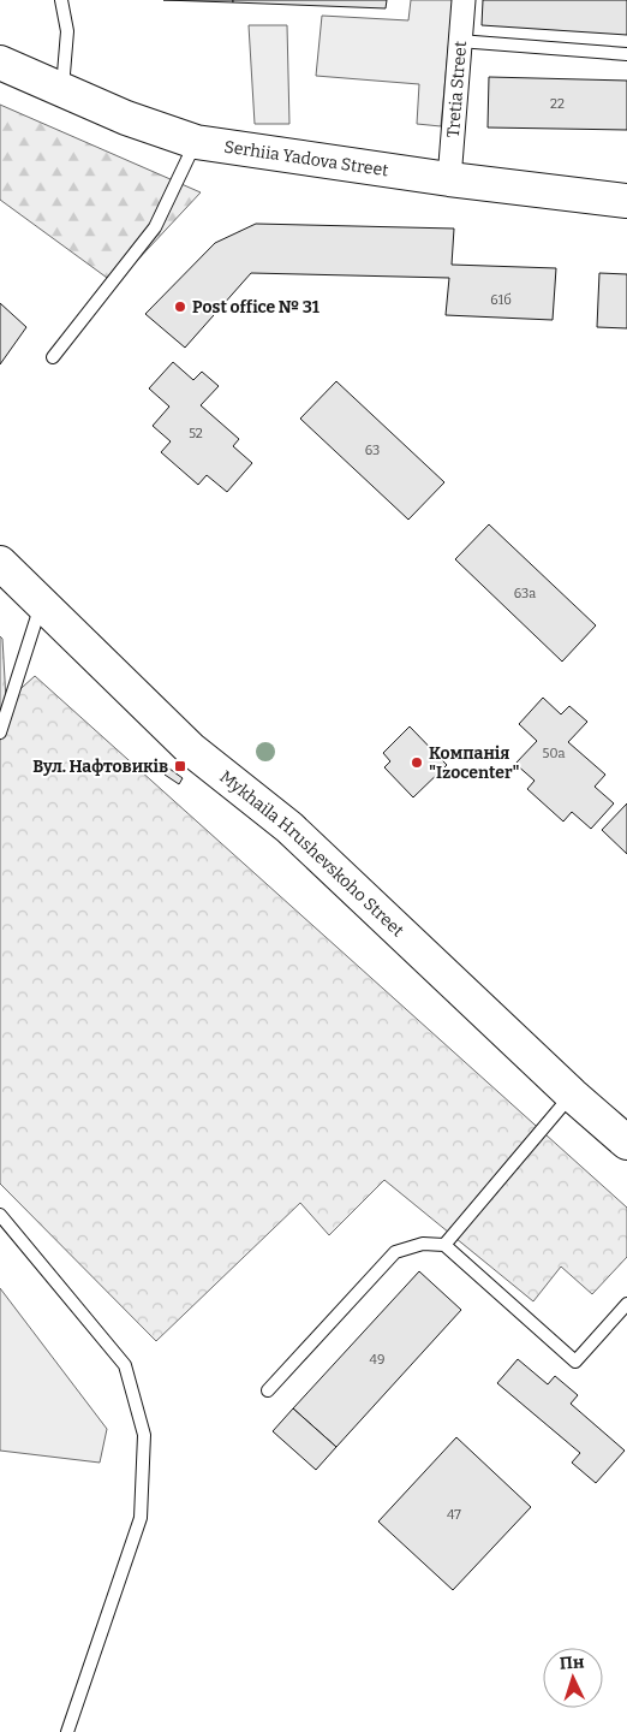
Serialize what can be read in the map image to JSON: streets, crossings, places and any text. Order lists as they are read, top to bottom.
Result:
{
  "streets": {
    "main road": ["Serhiia Yadova Street", "Mykhaila Hrushevskoho Street"],
    "street": ["Tretia Street"]
  },
  "crossings": [
    ["Tretia Street", "Serhiia Yadova Street"]
  ],
  "places": {
    "other": ["Post office № 31", "Компанія \"Izocenter\""],
    "transit": ["Вул. Нафтовиків"]
  },
  "house_numbers": [
    "22",
    "61б",
    "52",
    "63",
    "63а",
    "50а",
    "49",
    "47"
  ],
  "north": "top"
}
